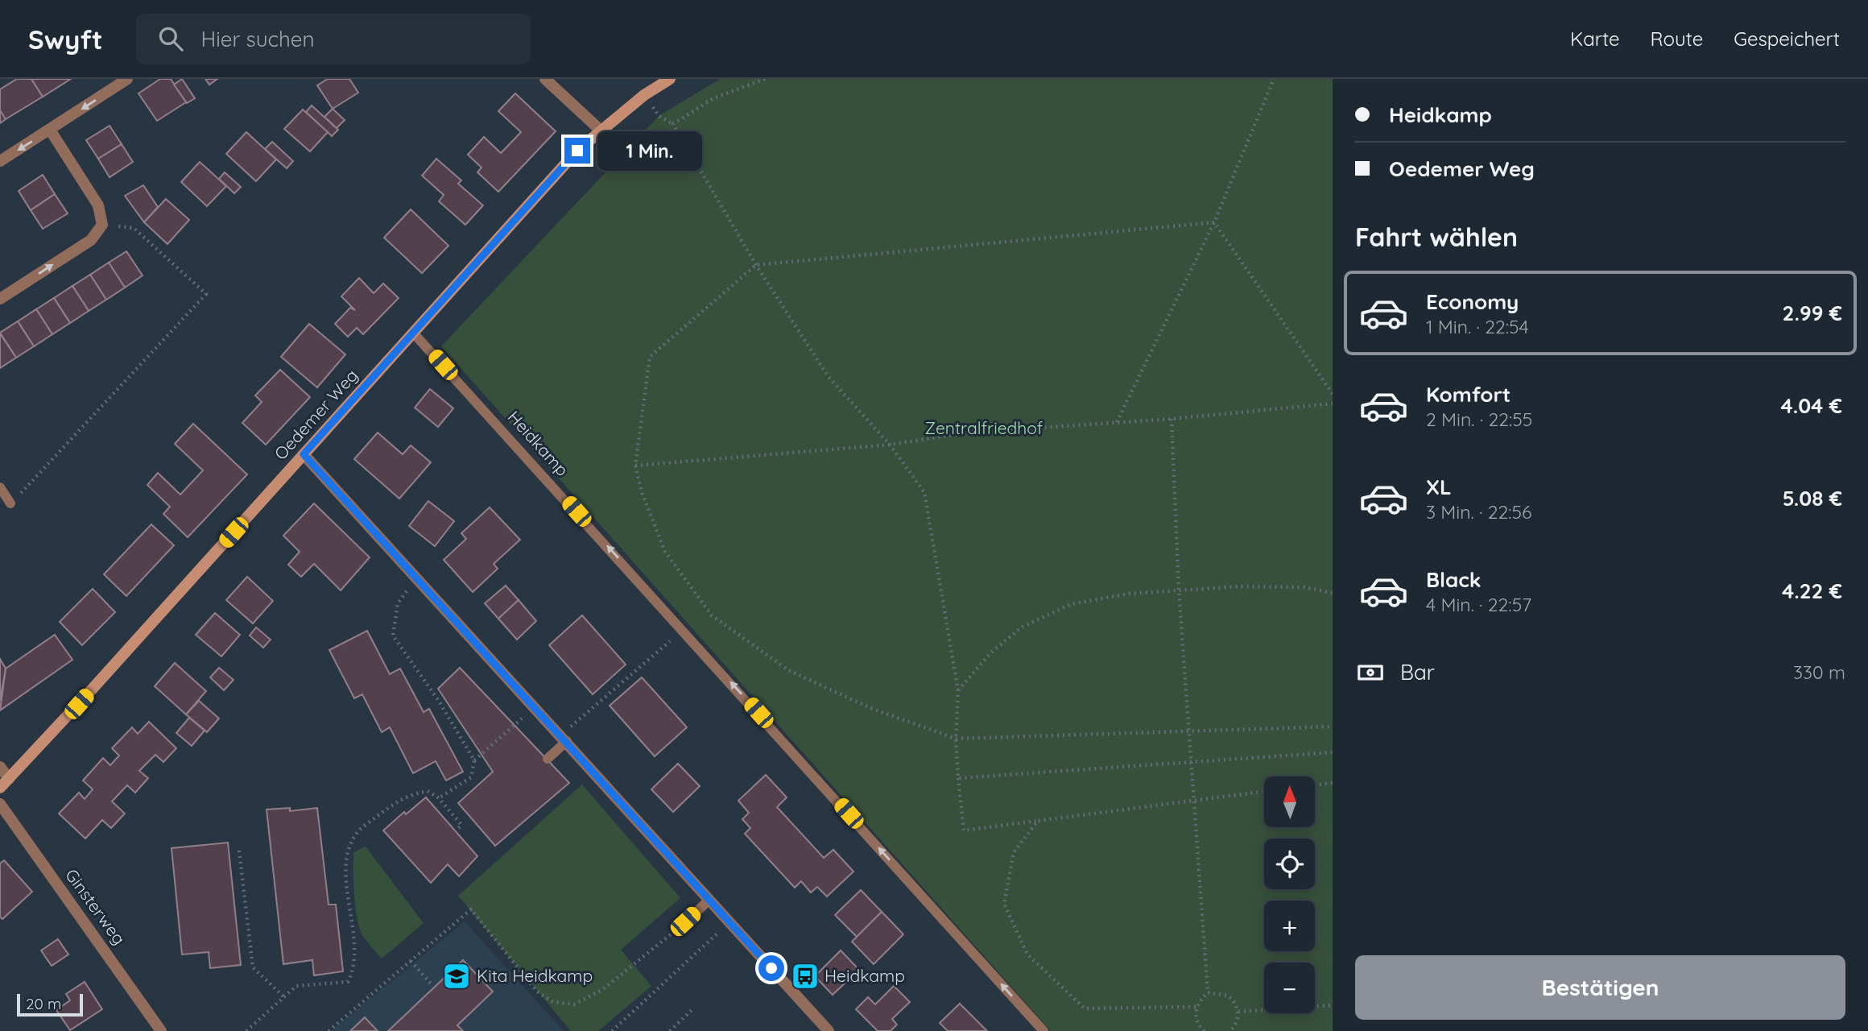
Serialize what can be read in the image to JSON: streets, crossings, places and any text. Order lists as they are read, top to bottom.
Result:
{
  "streets": {
    "street": ["Oedemer Weg", "Ginsterweg"],
    "lane": ["Heidkamp"]
  },
  "crossings": [
    ["Oedemer Weg", "Heidkamp"]
  ],
  "one_way": ["Heidkamp"],
  "parks": ["Zentralfriedhof"],
  "places": {
    "school or university": ["Kita Heidkamp"],
    "bus stop": ["Heidkamp"]
  },
  "scale_bar": "20 m",
  "north": "top",
  "page": {
    "header": "Swyft",
    "search": "Hier suchen",
    "nav": ["Karte", "Route", "Gespeichert"],
    "banner": ["Heidkamp", "Oedemer Weg"],
    "bubble": "1 Min.",
    "heading": "Fahrt wählen",
    "list": [
      {
        "name": "Economy",
        "note": "1 Min. · 22:54",
        "value": "2.99 €"
      },
      {
        "name": "Komfort",
        "note": "2 Min. · 22:55",
        "value": "4.04 €"
      },
      {
        "name": "XL",
        "note": "3 Min. · 22:56",
        "value": "5.08 €"
      },
      {
        "name": "Black",
        "note": "4 Min. · 22:57",
        "value": "4.22 €"
      }
    ],
    "pay": ["Bar", "330 m"],
    "map_buttons": ["+", "−"],
    "buttons": "Bestätigen",
    "scale": "20 m"
  }
}
